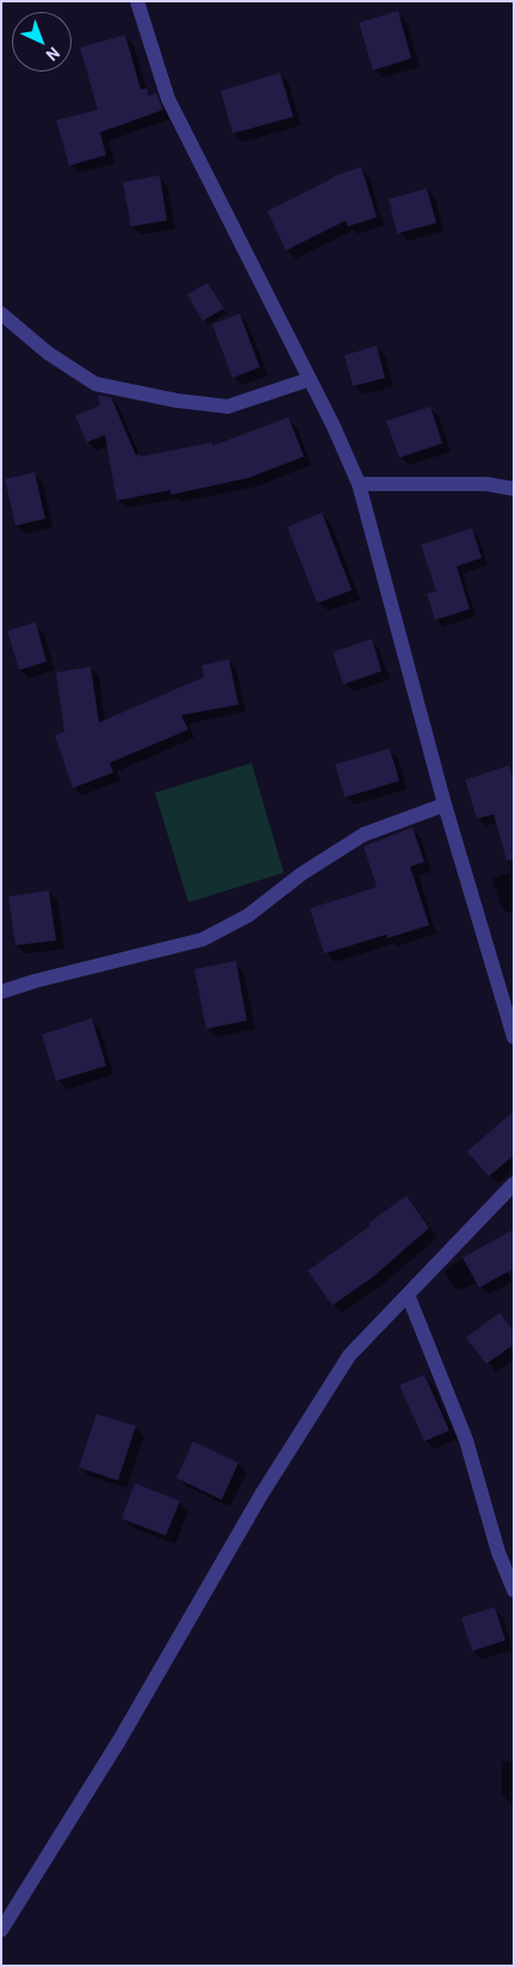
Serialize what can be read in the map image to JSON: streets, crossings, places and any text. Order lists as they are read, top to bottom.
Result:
{
  "north": "bottom right"
}
